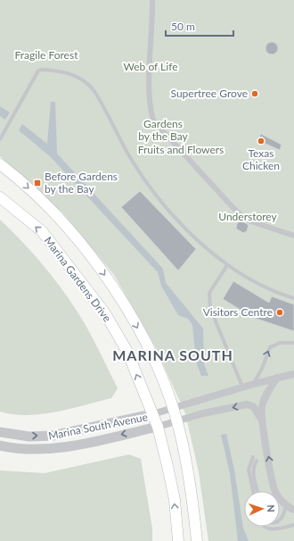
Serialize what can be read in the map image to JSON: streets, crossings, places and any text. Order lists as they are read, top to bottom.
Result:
{
  "streets": {
    "main road": ["Marina Gardens Drive"],
    "street": ["Marina South Avenue"]
  },
  "crossings": [
    ["Marina Gardens Drive", "Marina South Avenue"]
  ],
  "districts": ["MARINA SOUTH"],
  "parks": [
    "Fragile Forest",
    "Web of Life",
    "Gardens by the Bay",
    "Fruits and Flowers",
    "Understorey"
  ],
  "places": {
    "other": ["Supertree Grove", "Texas Chicken", "Visitors Centre"],
    "transit": ["Before Gardens by the Bay"]
  },
  "scale_bar": "50 m",
  "north": "right"
}
